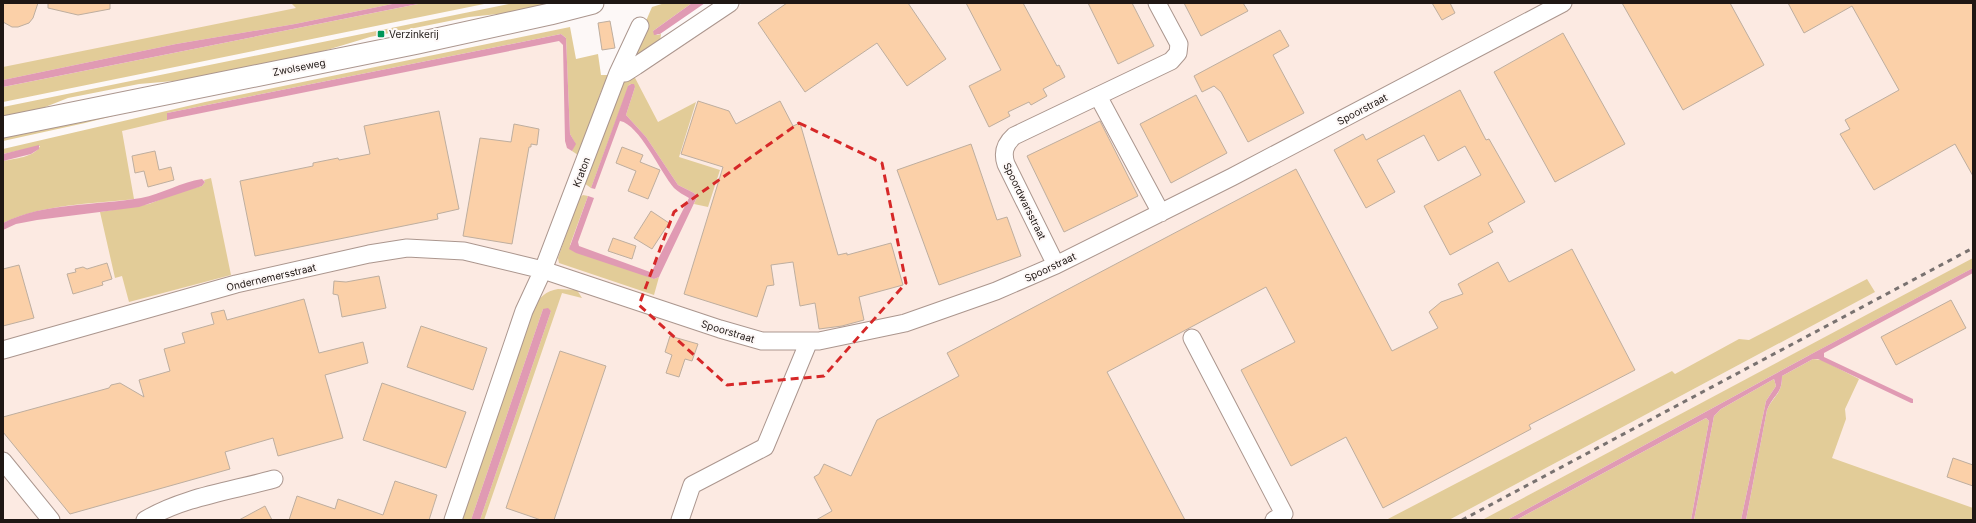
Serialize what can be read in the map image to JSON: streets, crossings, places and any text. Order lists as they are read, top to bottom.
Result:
{
  "streets": {
    "main road": ["Zwolseweg"],
    "street": [
      "Spoorstraat",
      "Kraton",
      "Spoordwarsstraat",
      "Ondernemersstraat"
    ]
  },
  "crossings": [
    ["Spoorstraat", "Kraton"],
    ["Spoorstraat", "Spoordwarsstraat"],
    ["Spoorstraat", "Ondernemersstraat"],
    ["Kraton", "Ondernemersstraat"]
  ],
  "places": {
    "transit": ["Verzinkerij"]
  }
}
